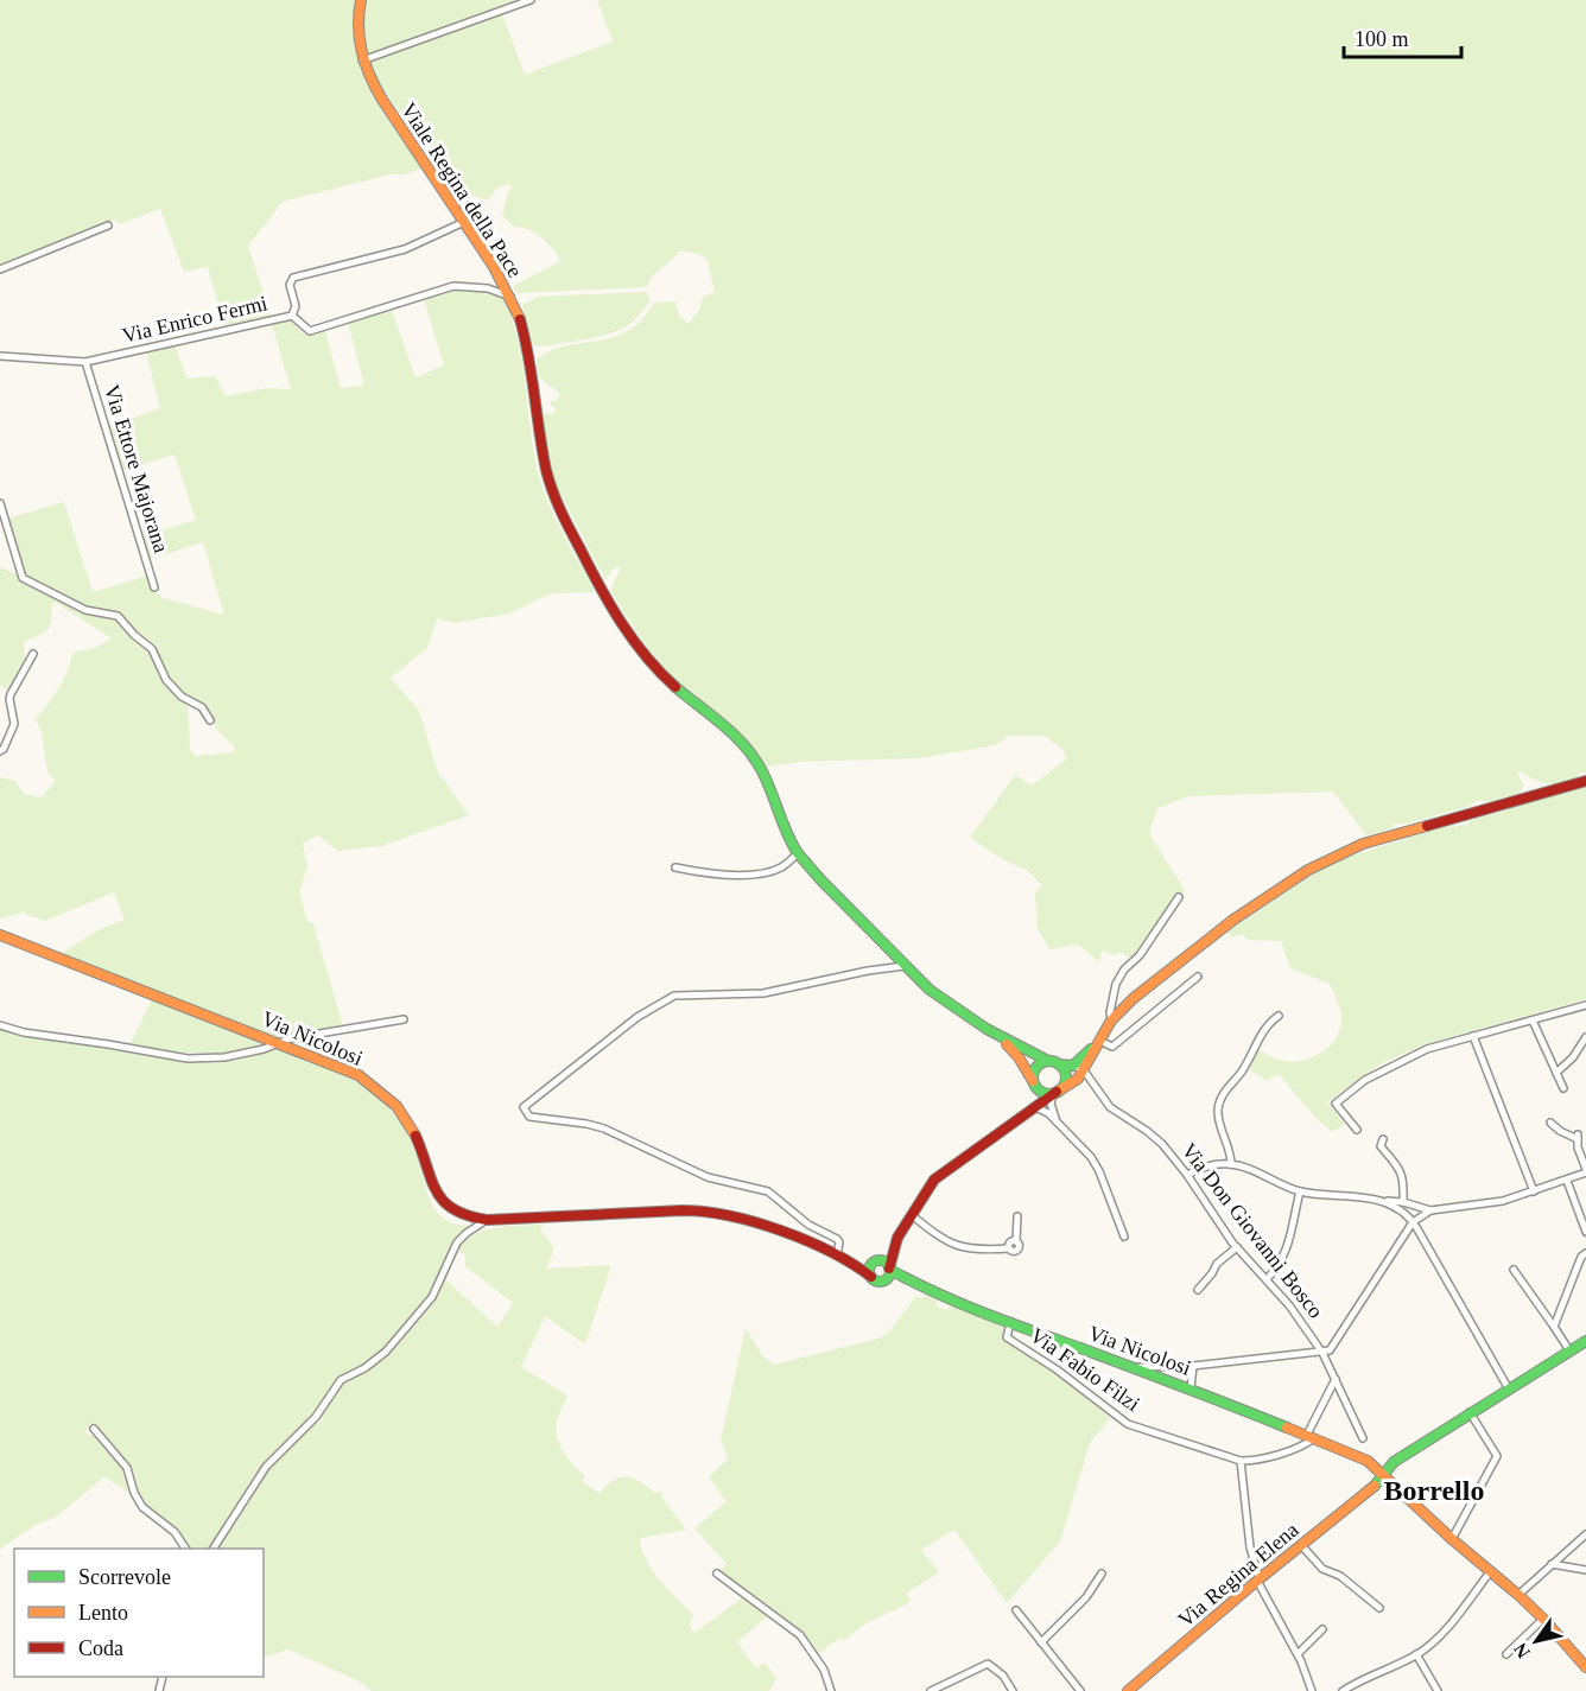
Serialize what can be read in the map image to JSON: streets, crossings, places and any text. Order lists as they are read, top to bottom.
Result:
{
  "streets": {
    "street": [
      "Viale Regina della Pace",
      "Via Enrico Fermi",
      "Via Ettore Majorana",
      "Via Nicolosi",
      "Via Don Giovanni Bosco",
      "Via Fabio Filzi",
      "Via Regina Elena"
    ]
  },
  "crossings": [
    ["Viale Regina della Pace", "Via Enrico Fermi"],
    ["Via Enrico Fermi", "Via Ettore Majorana"],
    ["Via Nicolosi", "Via Fabio Filzi"]
  ],
  "districts": ["Borrello"],
  "legend": ["Scorrevole", "Lento", "Coda"],
  "scale_bar": "100 m",
  "north": "bottom left"
}
